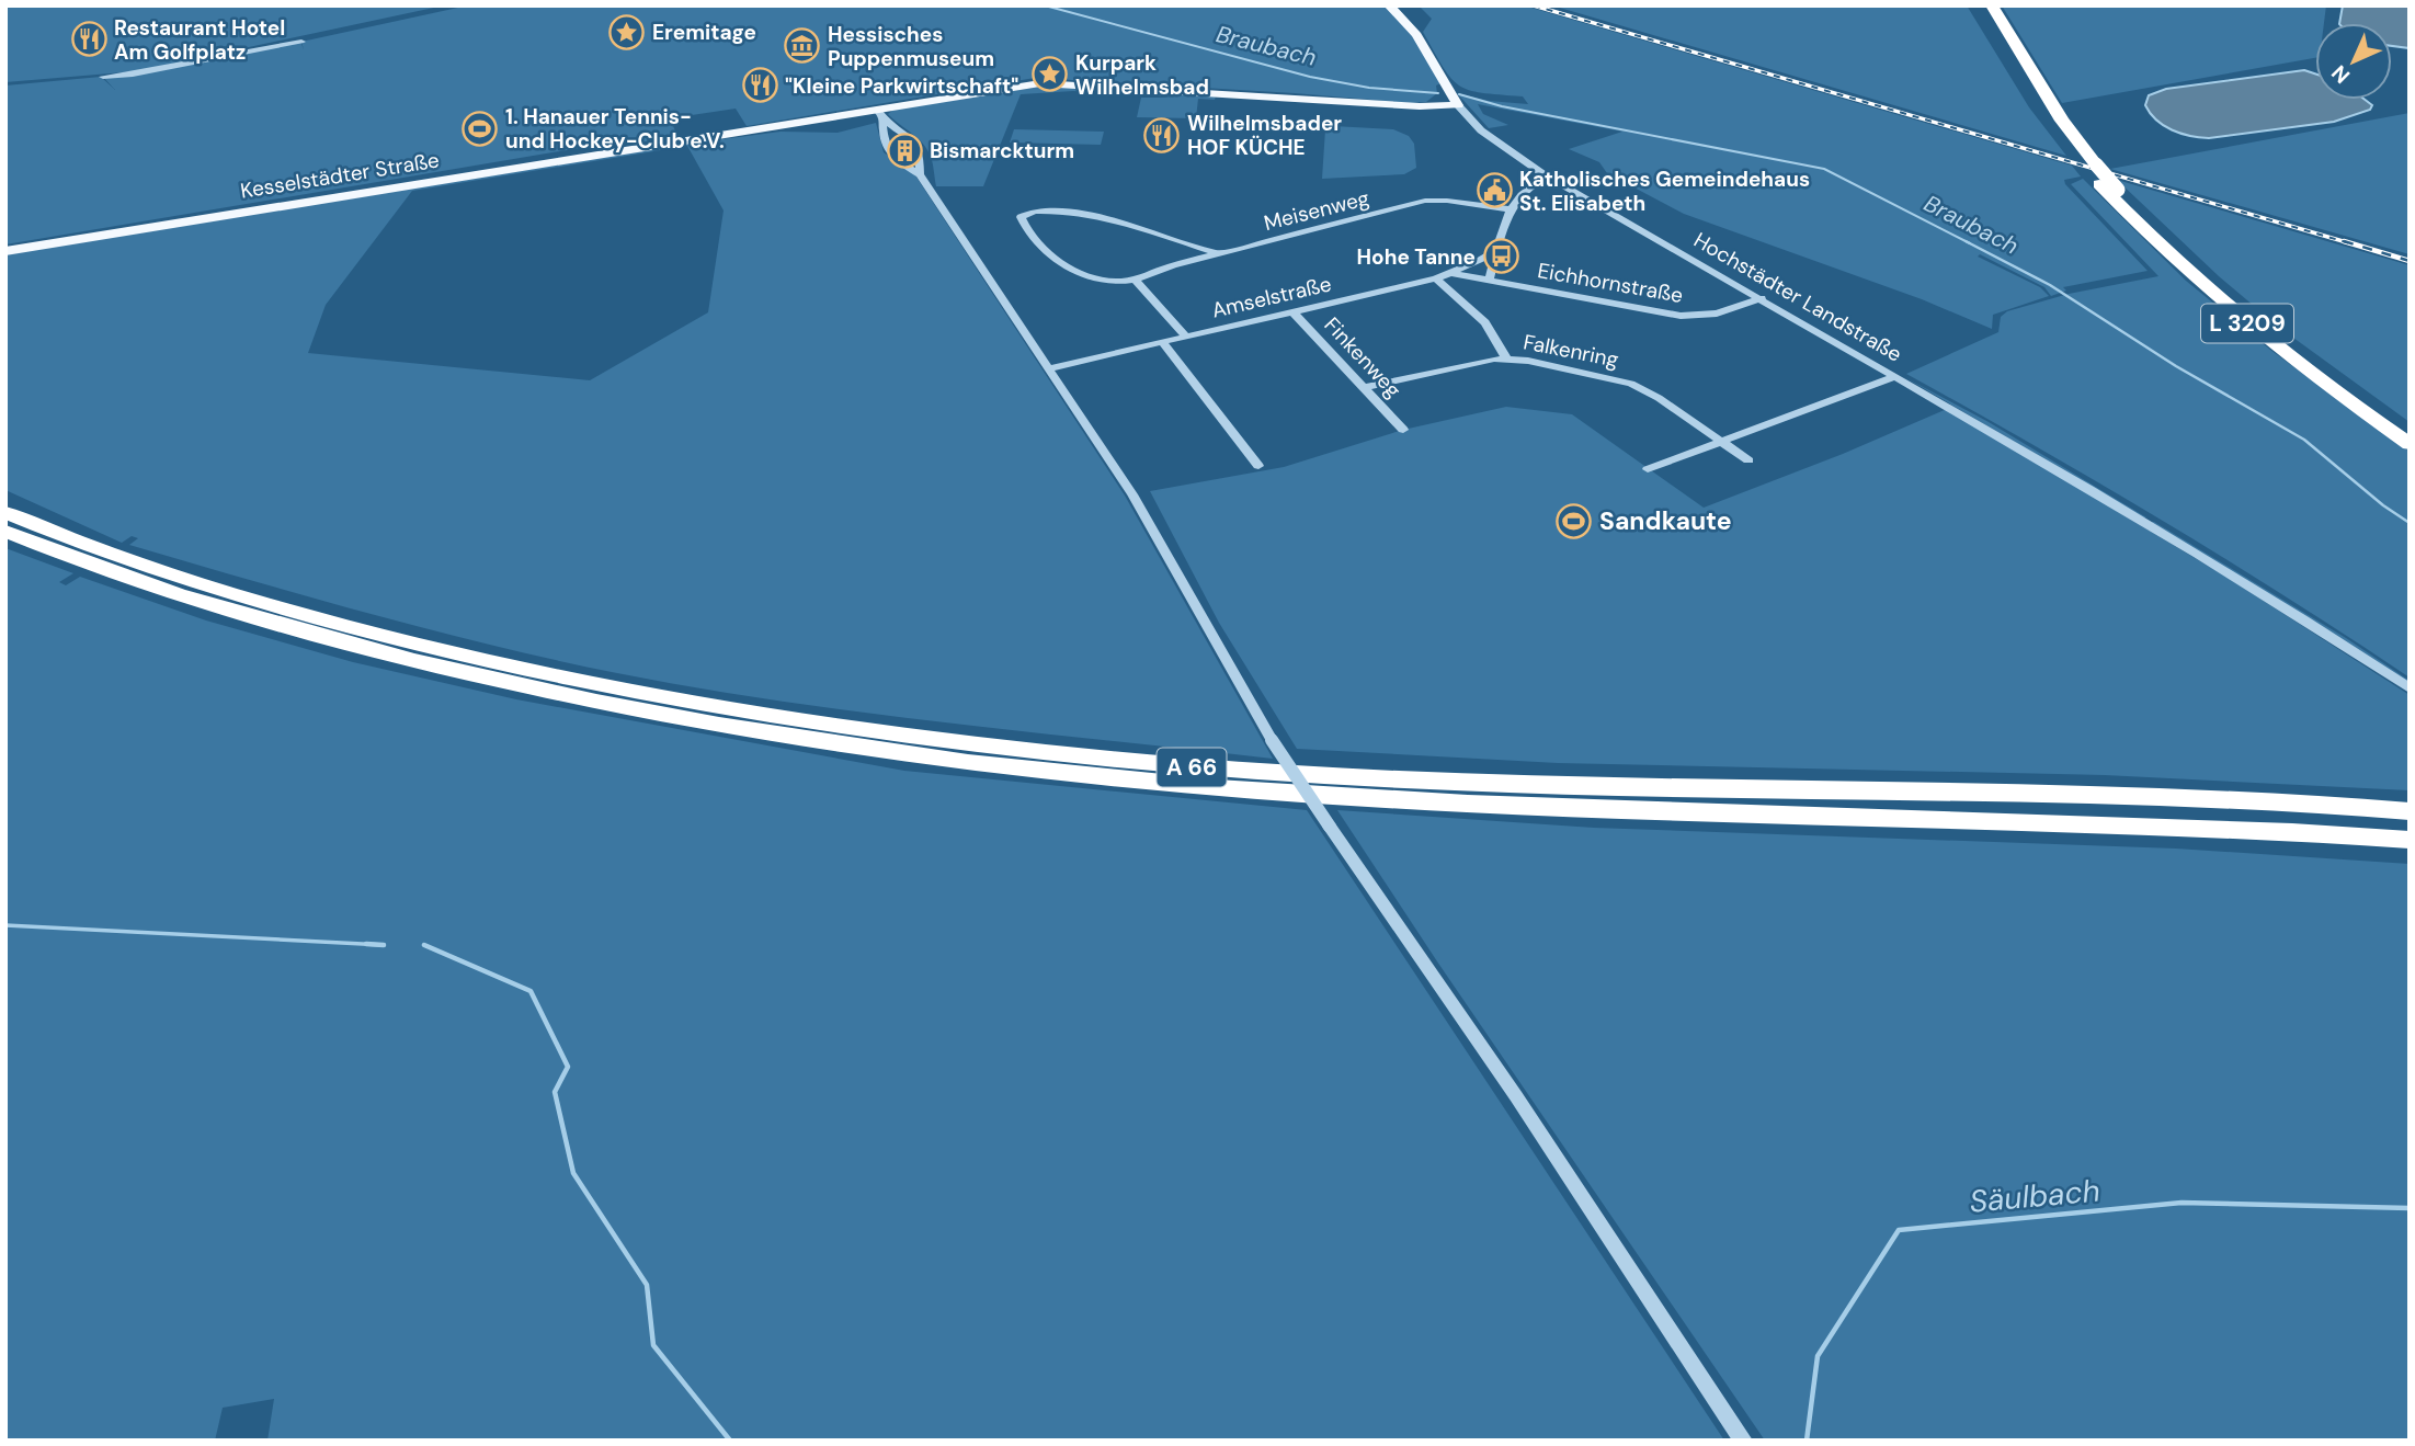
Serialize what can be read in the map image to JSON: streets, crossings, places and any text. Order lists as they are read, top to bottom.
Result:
{
  "streets": {
    "highway": ["L 3209", "A 66"],
    "main road": ["Kesselstädter Straße"],
    "street": [
      "Meisenweg",
      "Eichhornstraße",
      "Amselstraße",
      "Hochstädter Landstraße",
      "Falkenring",
      "Finkenweg"
    ]
  },
  "crossings": [
    ["Kesselstädter Straße", "Hochstädter Landstraße"],
    ["Eichhornstraße", "Amselstraße"],
    ["Eichhornstraße", "Hochstädter Landstraße"],
    ["Amselstraße", "Finkenweg"],
    ["Falkenring", "Finkenweg"]
  ],
  "water": ["Braubach", "Säulbach"],
  "places": {
    "place": ["Eremitage", "Kurpark Wilhelmsbad"],
    "restaurant": ["Restaurant Hotel Am Golfplatz", "\"Kleine Parkwirtschaft\"", "Wilhelmsbader HOF KÜCHE"],
    "museum": ["Hessisches Puppenmuseum"],
    "sports": ["1. Hanauer Tennis- und Hockey-Club e.V.", "Sandkaute"],
    "building": ["Bismarckturm"],
    "public building": ["Katholisches Gemeindehaus St. Elisabeth"],
    "bus stop": ["Hohe Tanne"]
  },
  "north": "bottom left"
}
